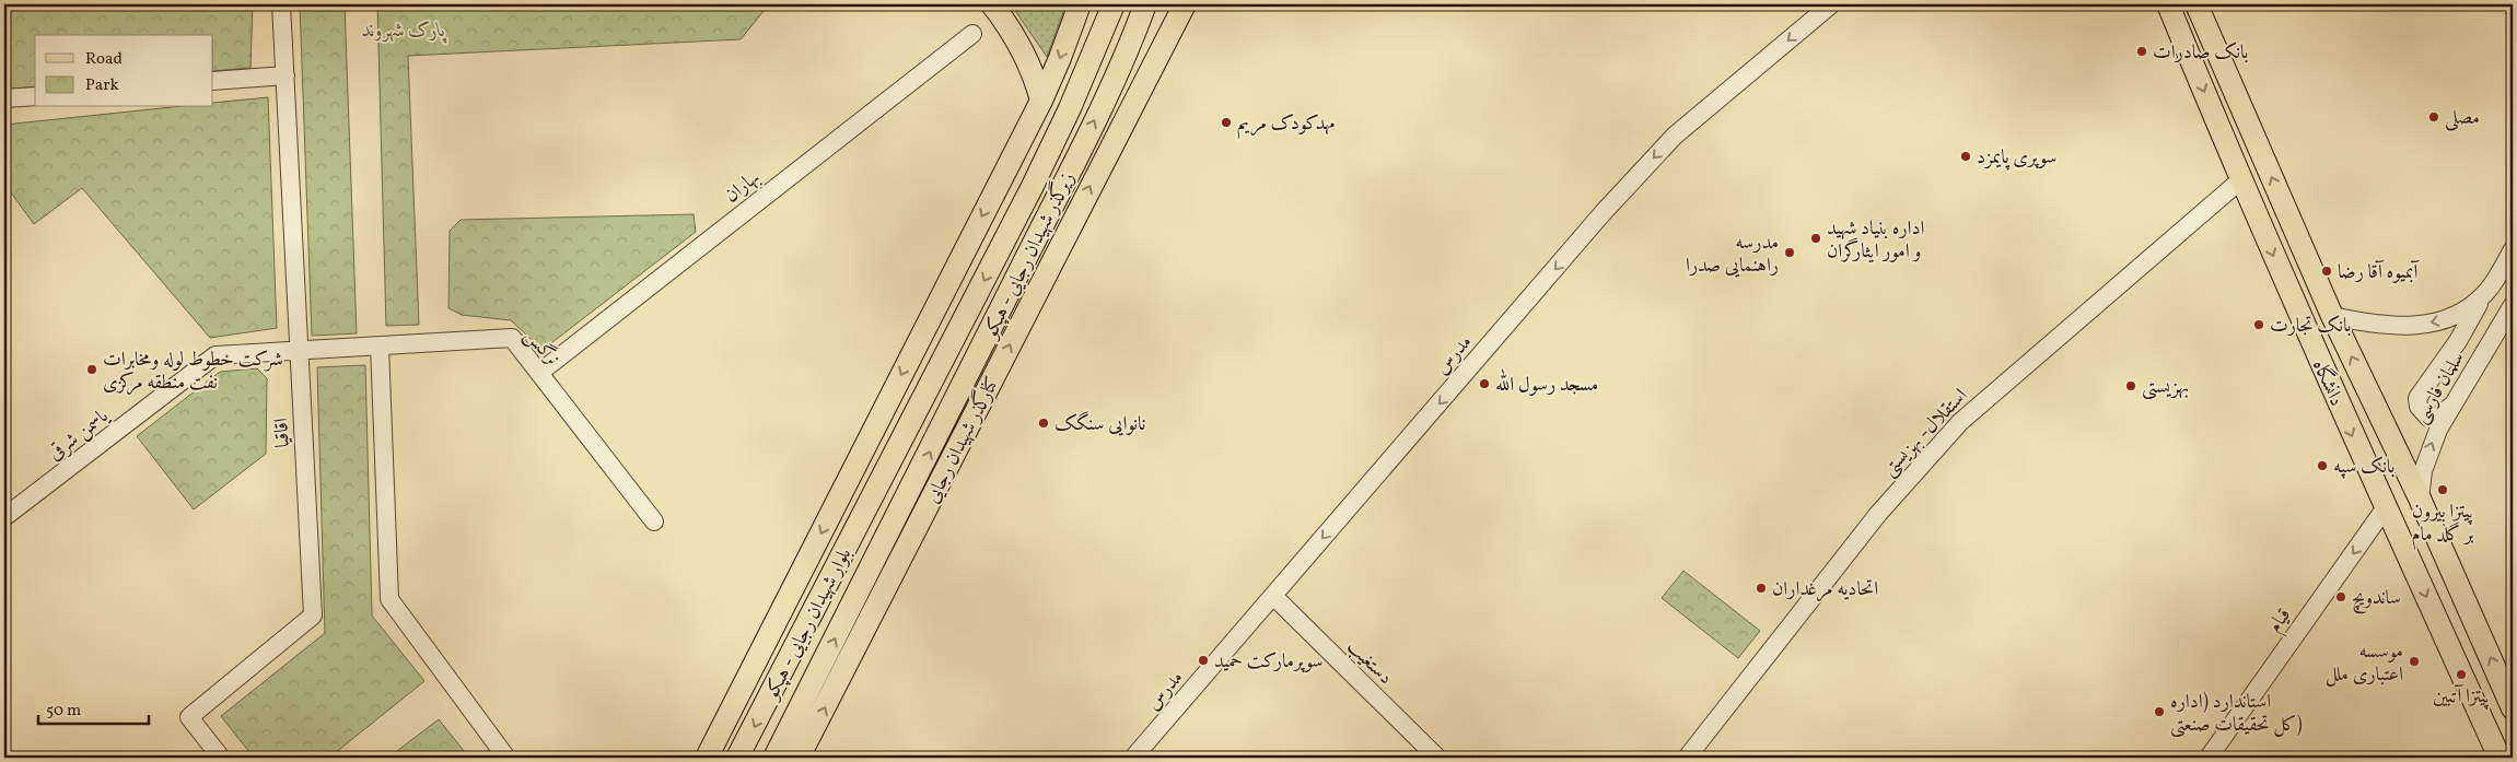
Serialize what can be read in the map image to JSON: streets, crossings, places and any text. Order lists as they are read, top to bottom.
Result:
{
  "streets": {
    "main road": [
      "زیرگذر شهیدان رجایی - هپکو",
      "دانشگاه",
      "کنارگذر شهیدان رجایی",
      "بلوار شهیدان رجایی - هپکو"
    ],
    "street": [
      "بهاران",
      "نرگس",
      "مدرس",
      "سلمان فارسی",
      "استقلال- بهزیستی",
      "اقاقیا",
      "یاسمن شرقی",
      "قیام",
      "دستغیب"
    ]
  },
  "crossings": [
    ["بهاران", "نرگس"],
    ["زیرگذر شهیدان رجایی - هپکو", "بلوار شهیدان رجایی - هپکو"],
    ["نرگس", "اقاقیا"],
    ["نرگس", "یاسمن شرقی"],
    ["مدرس", "دستغیب"],
    ["دانشگاه", "سلمان فارسی"],
    ["دانشگاه", "استقلال- بهزیستی"],
    ["دانشگاه", "قیام"],
    ["اقاقیا", "یاسمن شرقی"]
  ],
  "one_way": ["مدرس", "قیام"],
  "parks": ["پارک شهروند"],
  "places": [
    "بانک صادرات",
    "مصلی",
    "مهدکودک مریم",
    "سوپری پایمزد",
    "اداره بنیاد شهید و امور ایثارگران",
    "مدرسه راهنمایی صدرا",
    "آبمیوه آقا رضا",
    "بانک تجارت",
    "شرکت خطوط لوله ومخابرات نفت منطقه مرکزی",
    "مسجد رسول الله",
    "بهزیستی",
    "نانوایی سنگک",
    "بانک سپه",
    "پیتزا بیرون بر گلد مام",
    "اتحادیه مرغداران",
    "ساندویچ",
    "سوپرمارکت حمید",
    "موسسه اعتباری ملل",
    "پیتزا آتبین",
    "استاندارد (اداره کل تحقیقات صنعتی)"
  ],
  "legend": ["Road", "Park"],
  "scale_bar": "50 m"
}
